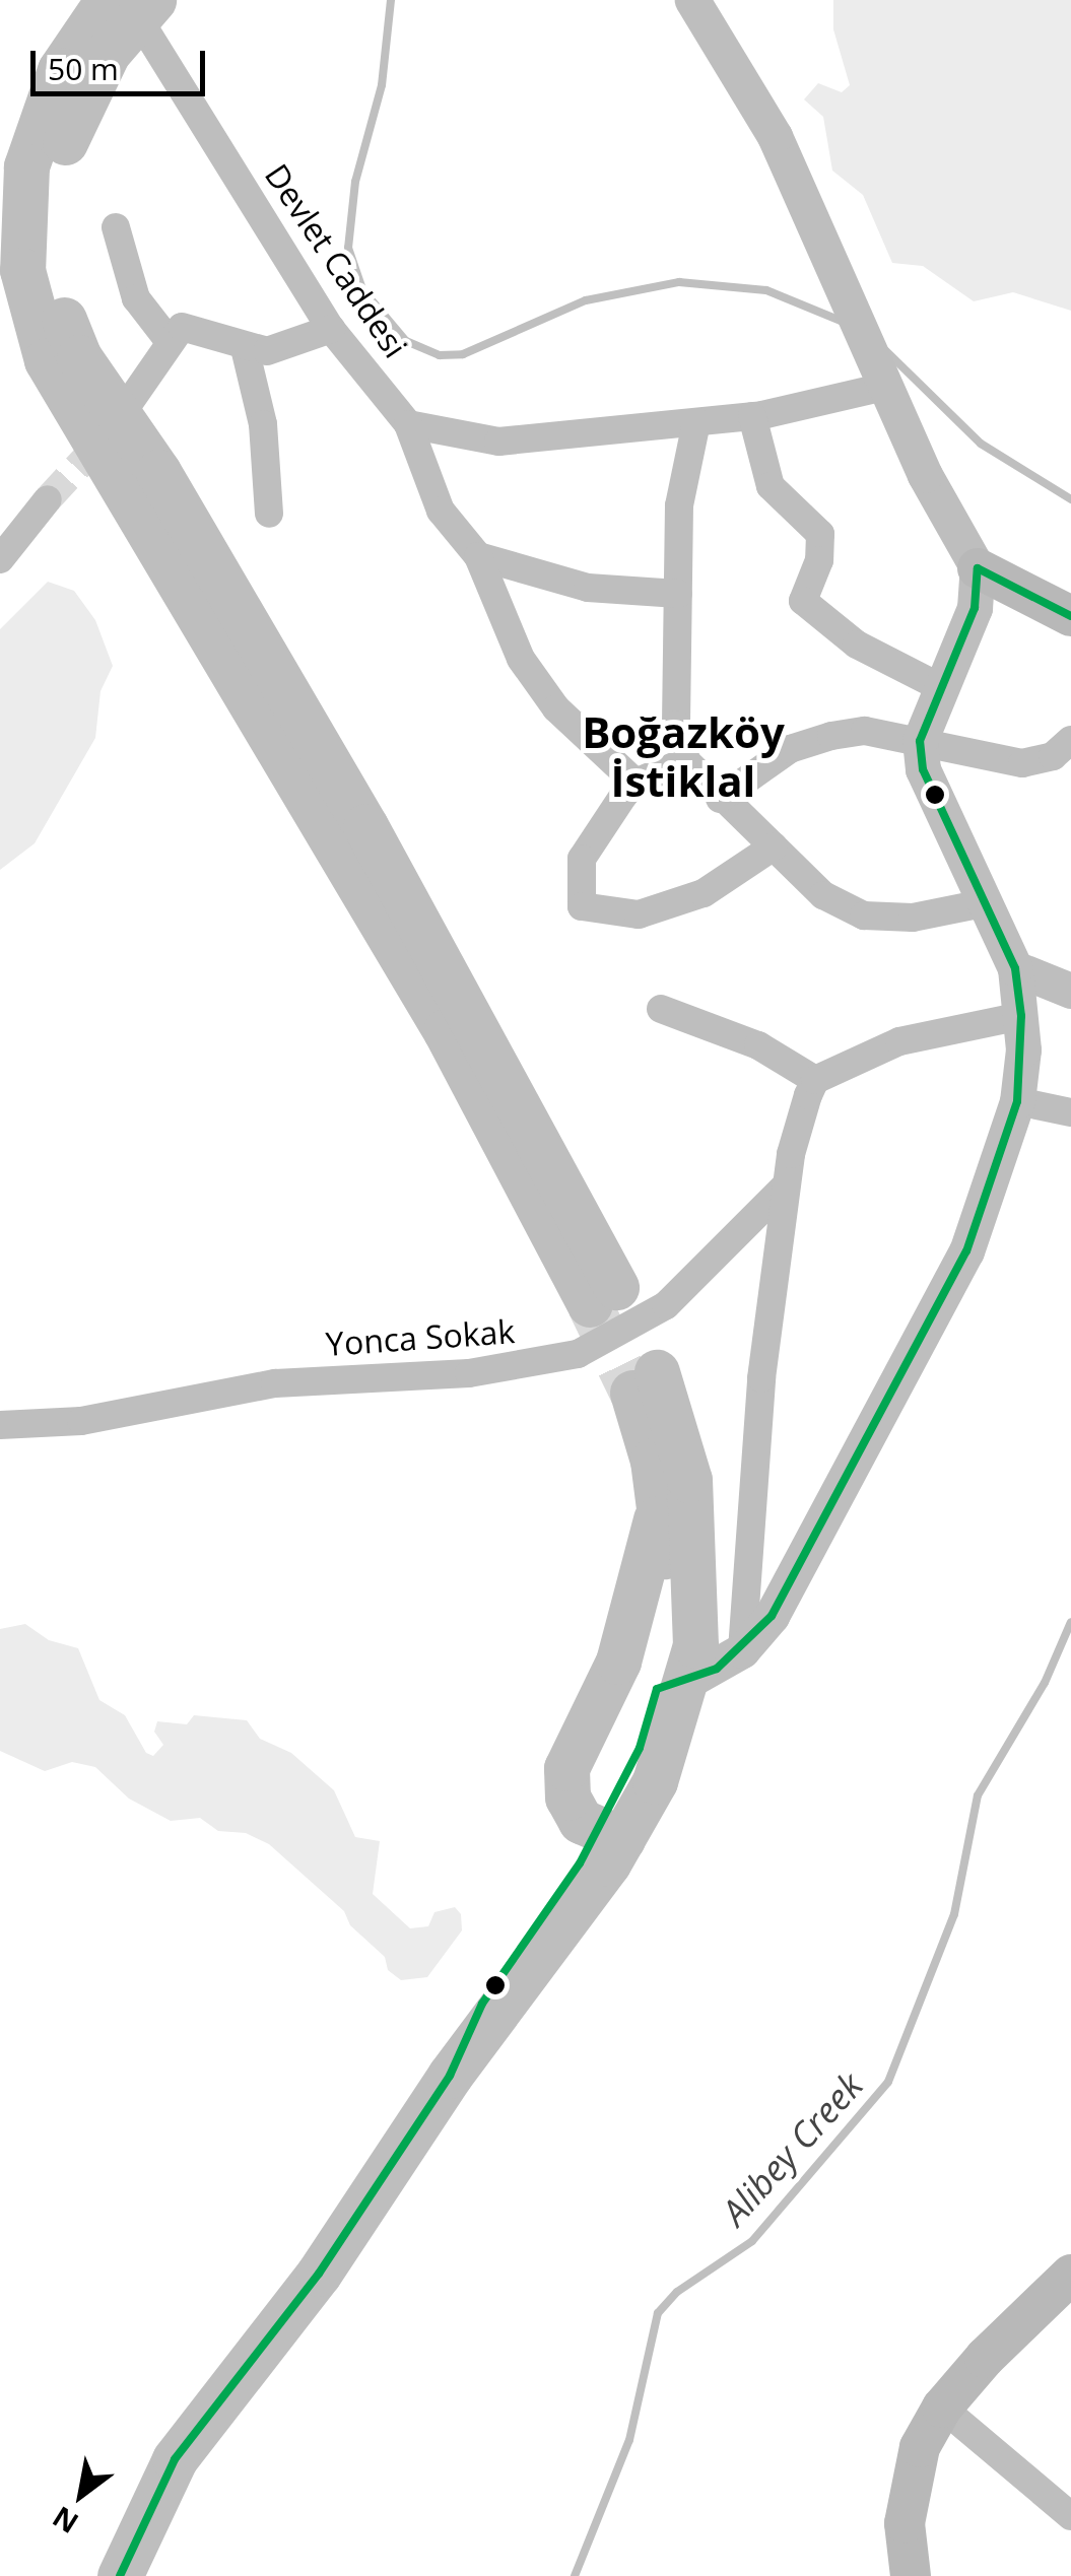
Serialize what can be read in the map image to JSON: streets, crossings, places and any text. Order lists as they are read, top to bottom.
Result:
{
  "streets": {
    "street": ["Devlet Caddesi", "Yonca Sokak"]
  },
  "districts": ["Boğazköy İstiklal"],
  "water": ["Alibey Creek"],
  "scale_bar": "50 m",
  "north": "bottom left"
}
